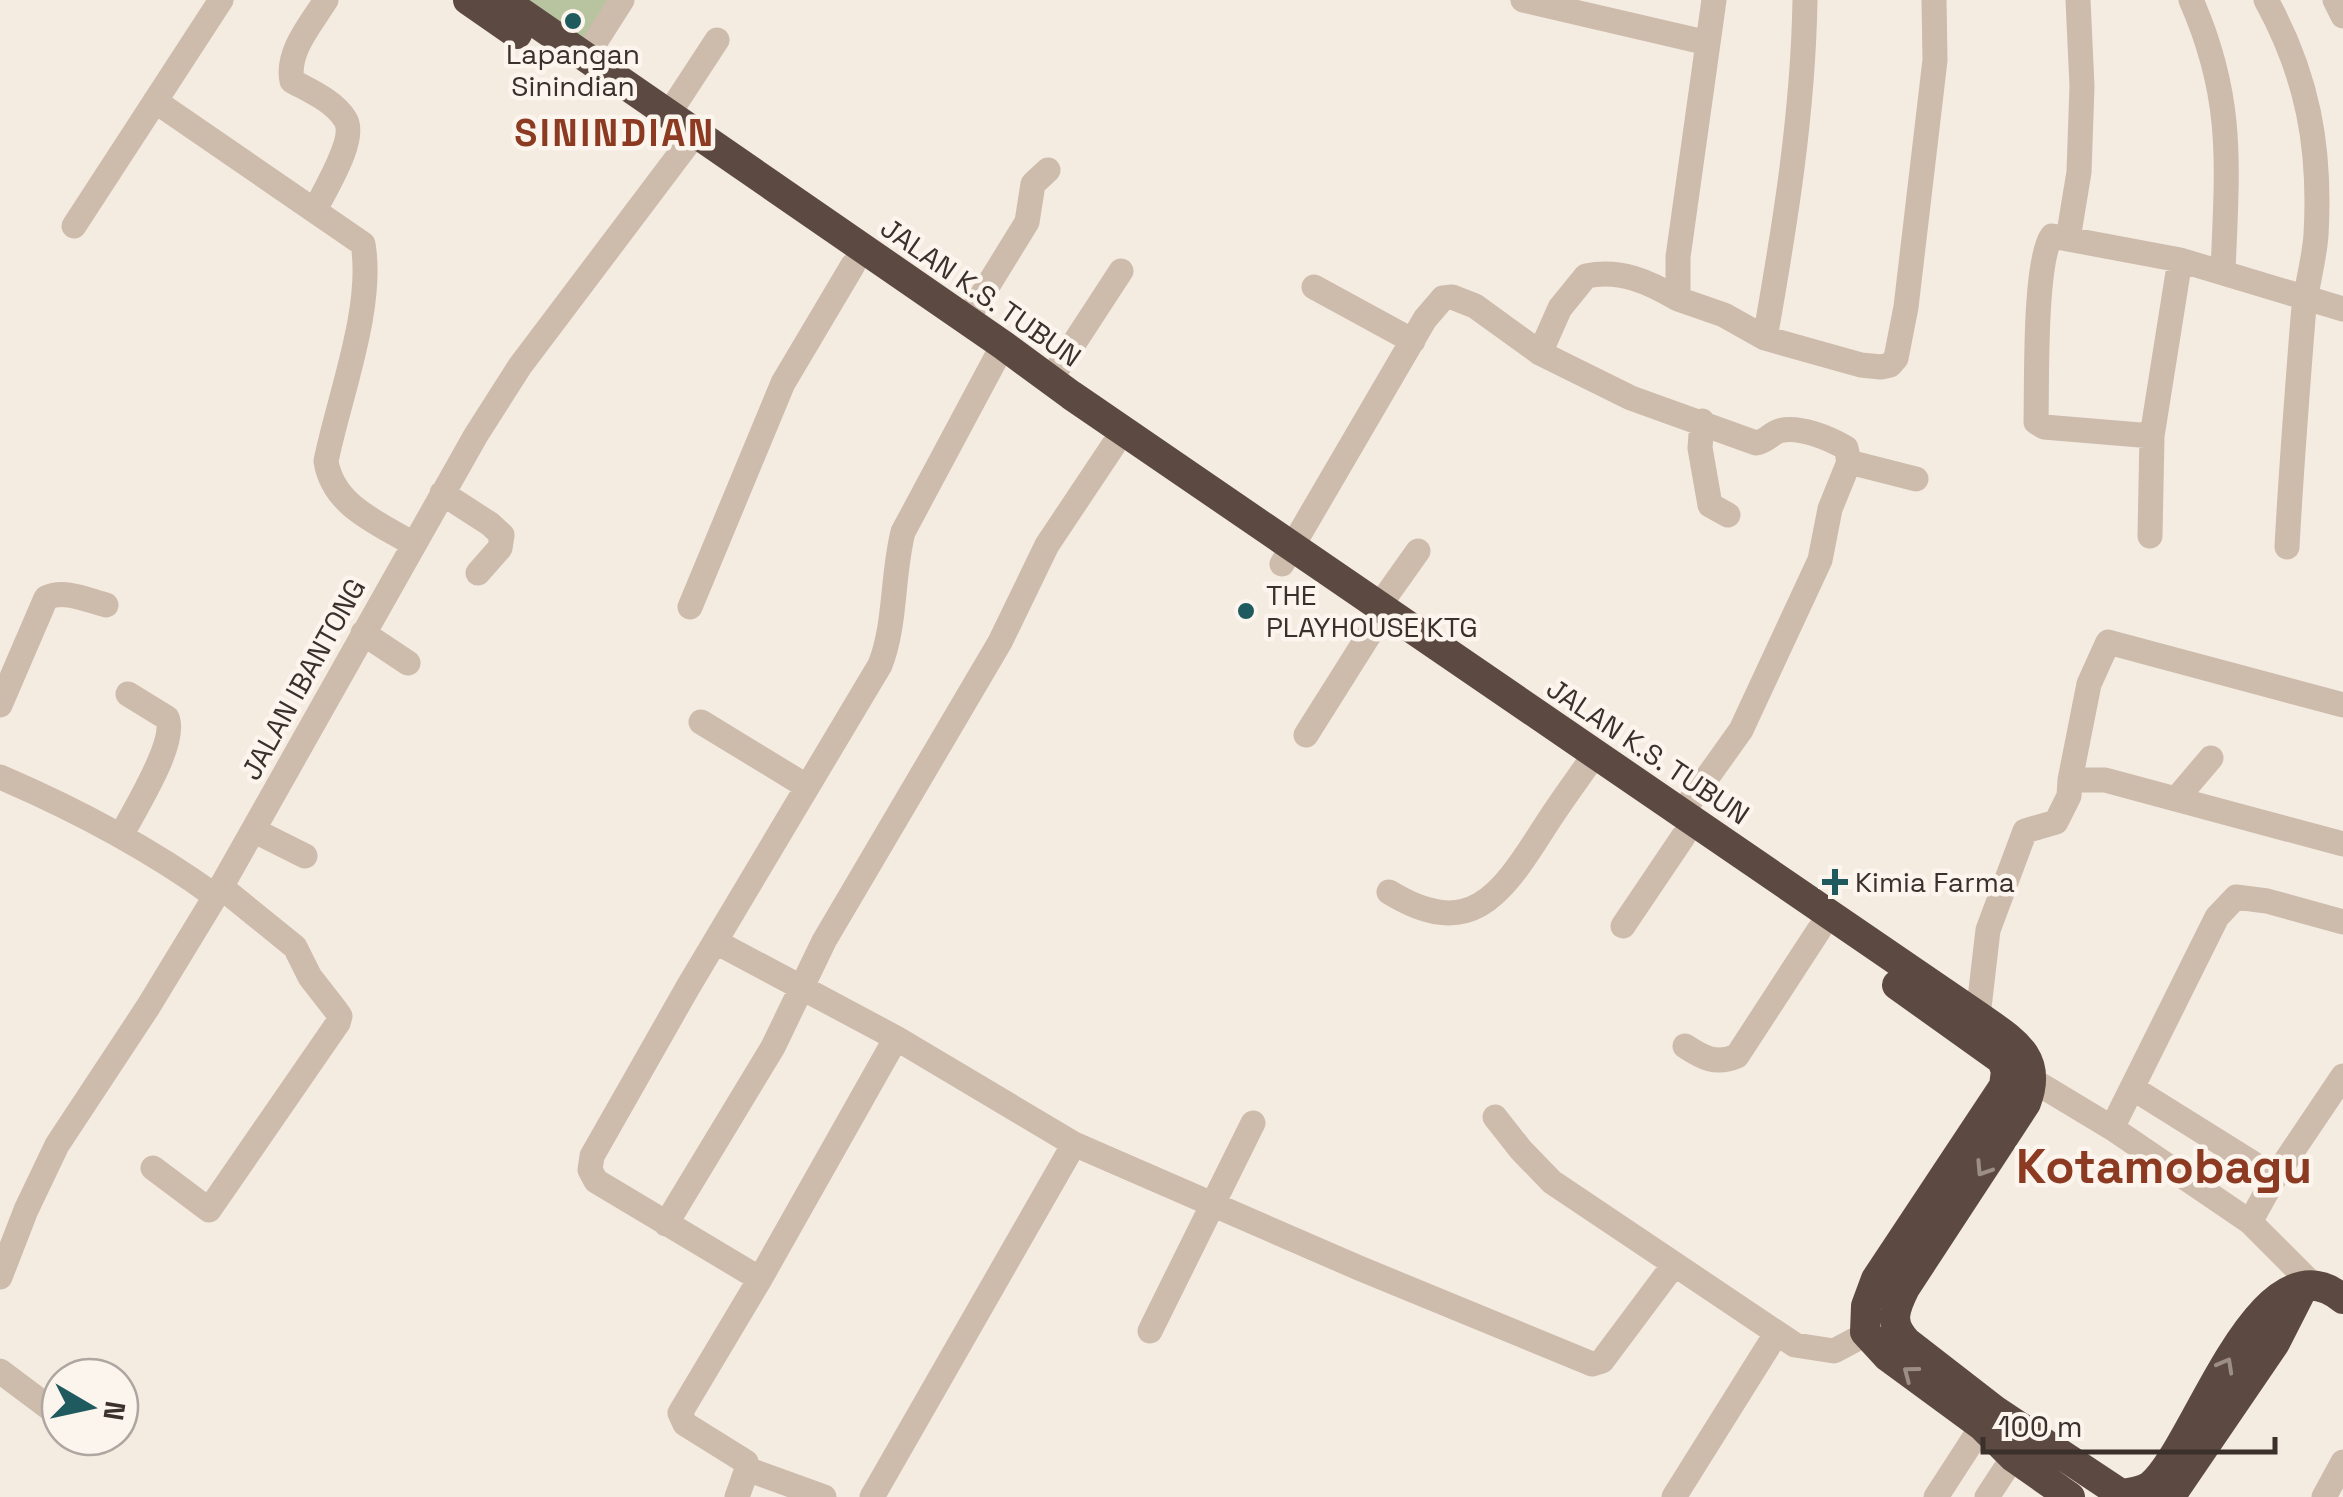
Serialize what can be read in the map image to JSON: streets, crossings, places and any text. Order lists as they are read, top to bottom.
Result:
{
  "streets": {
    "highway": ["JALAN K.S. TUBUN"],
    "street": ["JALAN IBANTONG"]
  },
  "crossings": [
    ["JALAN K.S. TUBUN", "JALAN IBANTONG"]
  ],
  "districts": ["SININDIAN", "Kotamobagu"],
  "places": {
    "other": ["Lapangan Sinindian", "THE PLAYHOUSE KTG"],
    "health": ["Kimia Farma"]
  },
  "scale_bar": "100 m",
  "north": "right"
}
